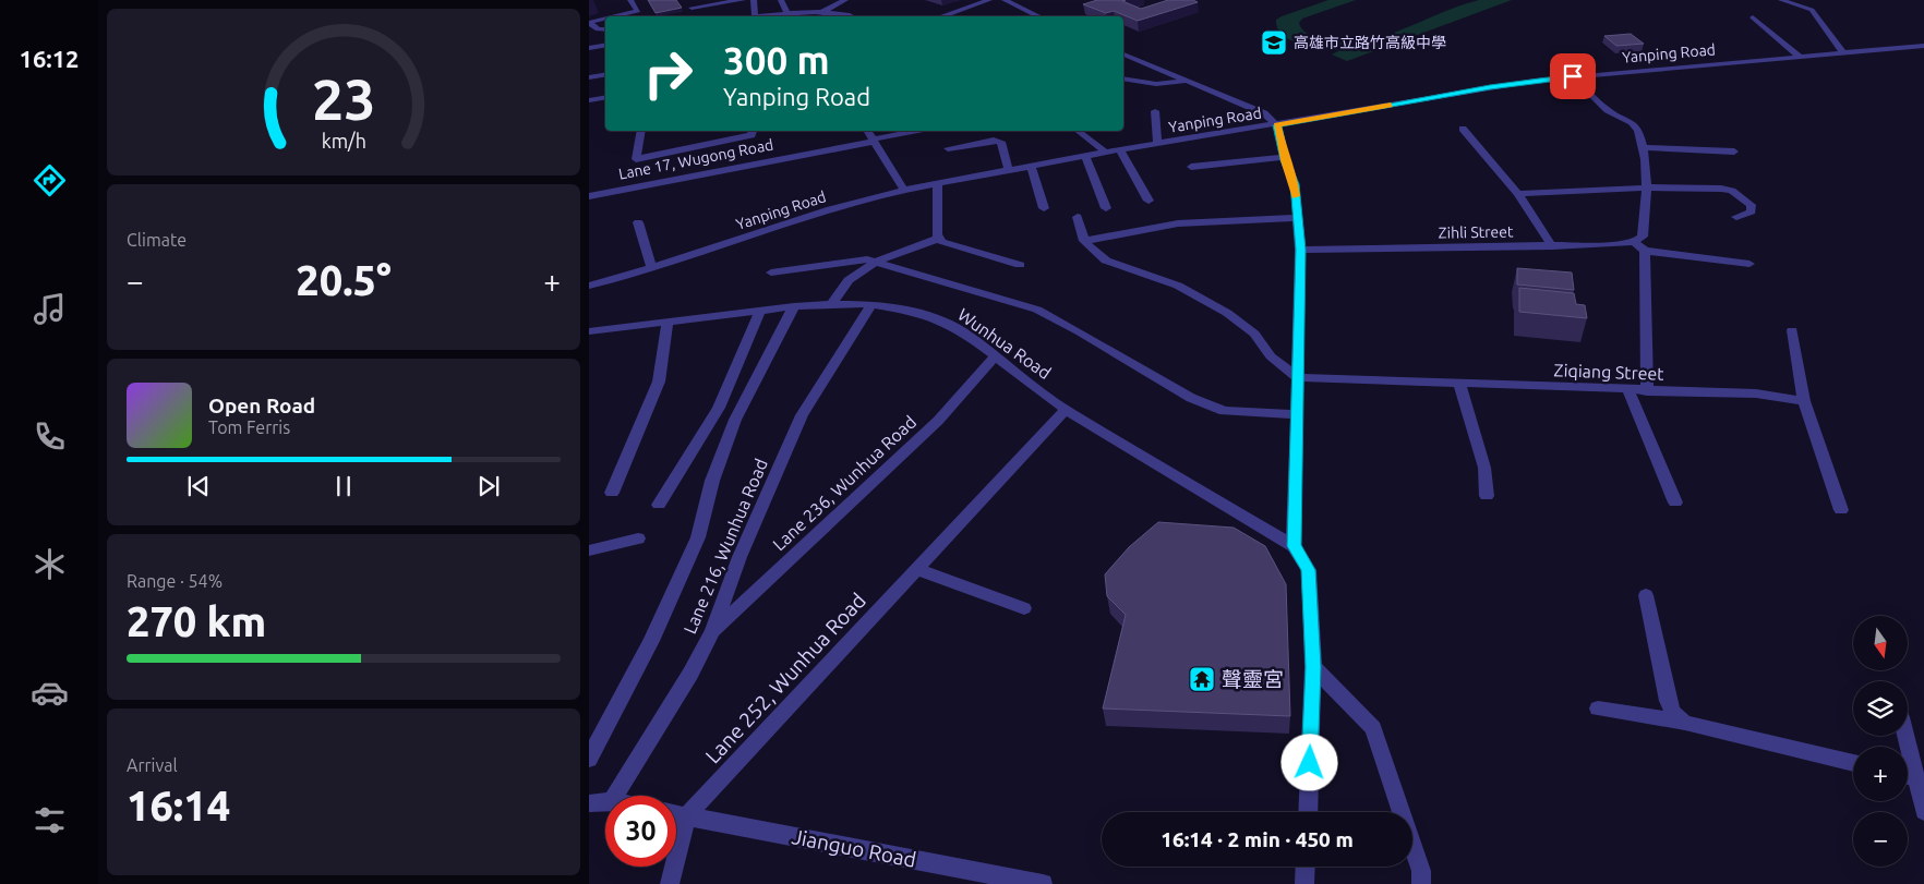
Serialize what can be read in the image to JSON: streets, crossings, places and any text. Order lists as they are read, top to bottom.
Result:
{
  "streets": {
    "street": [
      "Yanping Road",
      "Lane 17, Wugong Road",
      "Zihli Street",
      "Wunhua Road",
      "Ziqiang Street",
      "Lane 236, Wunhua Road",
      "Lane 216, Wunhua Road",
      "Lane 252, Wunhua Road",
      "Jianguo Road"
    ]
  },
  "crossings": [
    ["Wunhua Road", "Lane 236, Wunhua Road"],
    ["Wunhua Road", "Lane 216, Wunhua Road"],
    ["Wunhua Road", "Lane 252, Wunhua Road"],
    ["Lane 236, Wunhua Road", "Lane 216, Wunhua Road"],
    ["Lane 252, Wunhua Road", "Jianguo Road"]
  ],
  "places": {
    "school or university": ["高雄市立路竹高級中學"],
    "temple": ["聲靈宮"]
  },
  "north": "bottom",
  "page": {
    "tabs": "16:12",
    "turn": ["300 m", "Yanping Road"],
    "tile": [
      "Climate",
      ["Range · 54%", "270 km"],
      ["Arrival", "16:14"]
    ],
    "heat": ["−", "20.5°", "+"],
    "song": ["Open Road", "Tom Ferris"],
    "map_buttons": ["+", "−"],
    "limit": "30",
    "trip": "16:14 · 2 min · 450 m",
    "gauge": ["23", "km/h"]
  }
}
